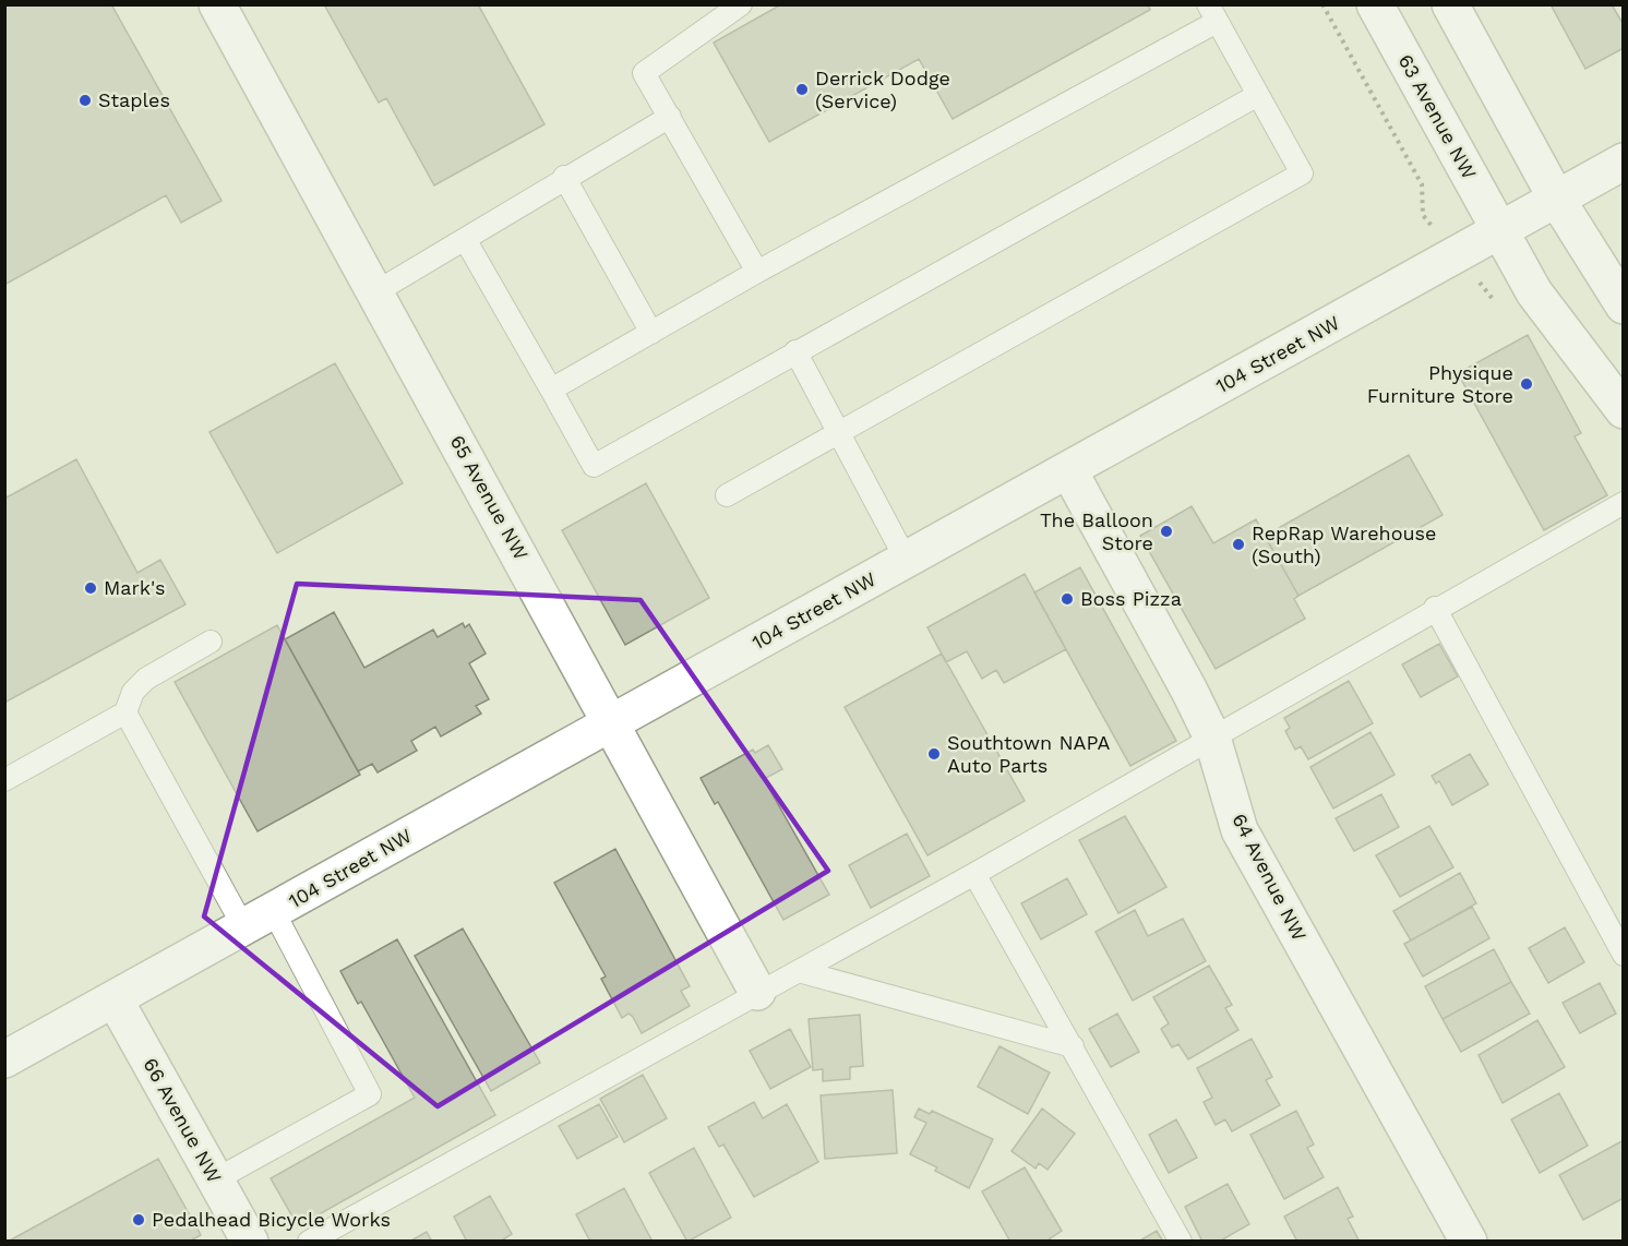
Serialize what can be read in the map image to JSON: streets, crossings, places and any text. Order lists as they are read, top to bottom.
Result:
{
  "streets": {
    "main road": [
      "63 Avenue NW",
      "104 Street NW",
      "65 Avenue NW",
      "64 Avenue NW",
      "66 Avenue NW"
    ]
  },
  "crossings": [
    ["63 Avenue NW", "104 Street NW"],
    ["104 Street NW", "65 Avenue NW"],
    ["104 Street NW", "64 Avenue NW"],
    ["104 Street NW", "66 Avenue NW"]
  ],
  "places": [
    "Derrick Dodge (Service)",
    "Staples",
    "Physique Furniture Store",
    "The Balloon Store",
    "RepRap Warehouse (South)",
    "Mark's",
    "Boss Pizza",
    "Southtown NAPA Auto Parts",
    "Pedalhead Bicycle Works"
  ]
}
